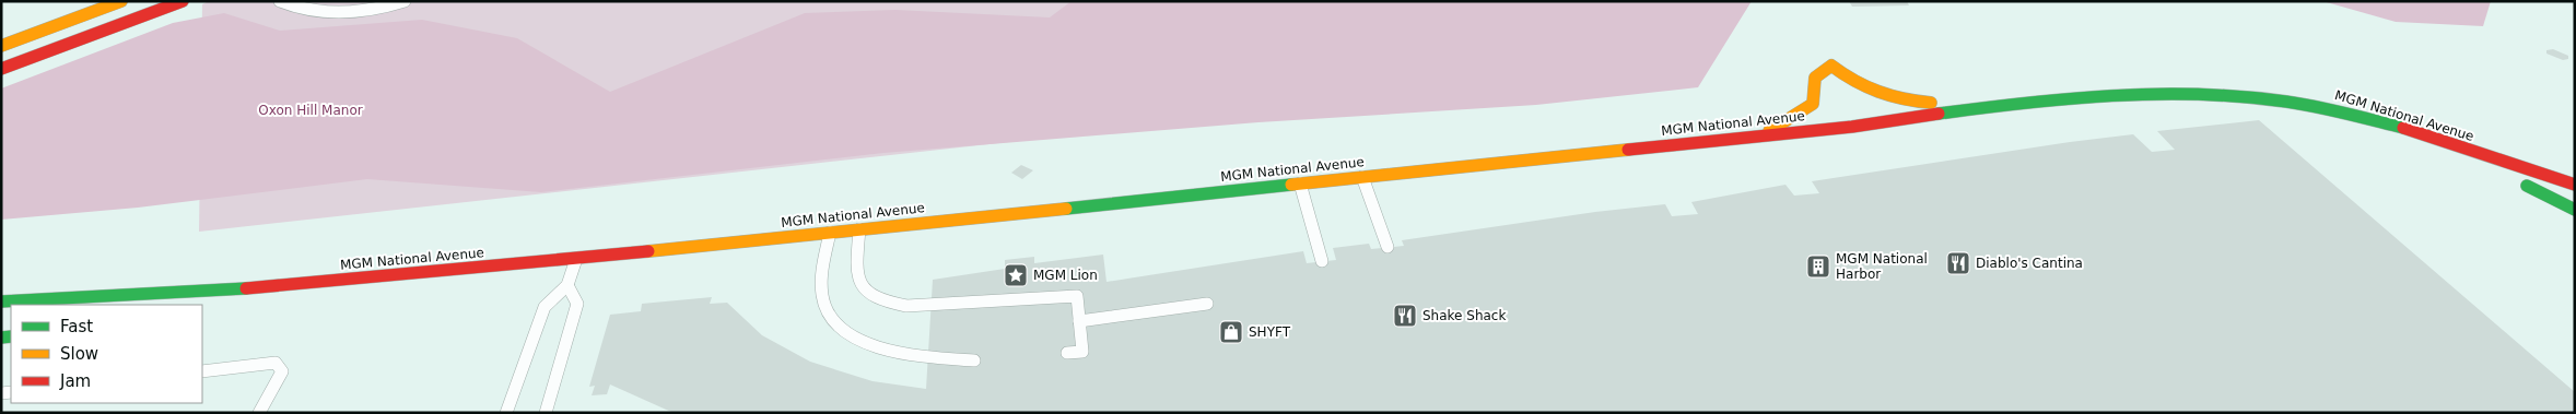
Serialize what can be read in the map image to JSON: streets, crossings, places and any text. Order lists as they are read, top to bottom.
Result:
{
  "streets": {
    "main road": ["MGM National Avenue"]
  },
  "parks": ["Oxon Hill Manor"],
  "places": {
    "restaurant": ["Diablo's Cantina", "Shake Shack"],
    "building": ["MGM National Harbor"],
    "place": ["MGM Lion"],
    "shop": ["SHYFT"]
  },
  "legend": ["Fast", "Slow", "Jam"]
}
